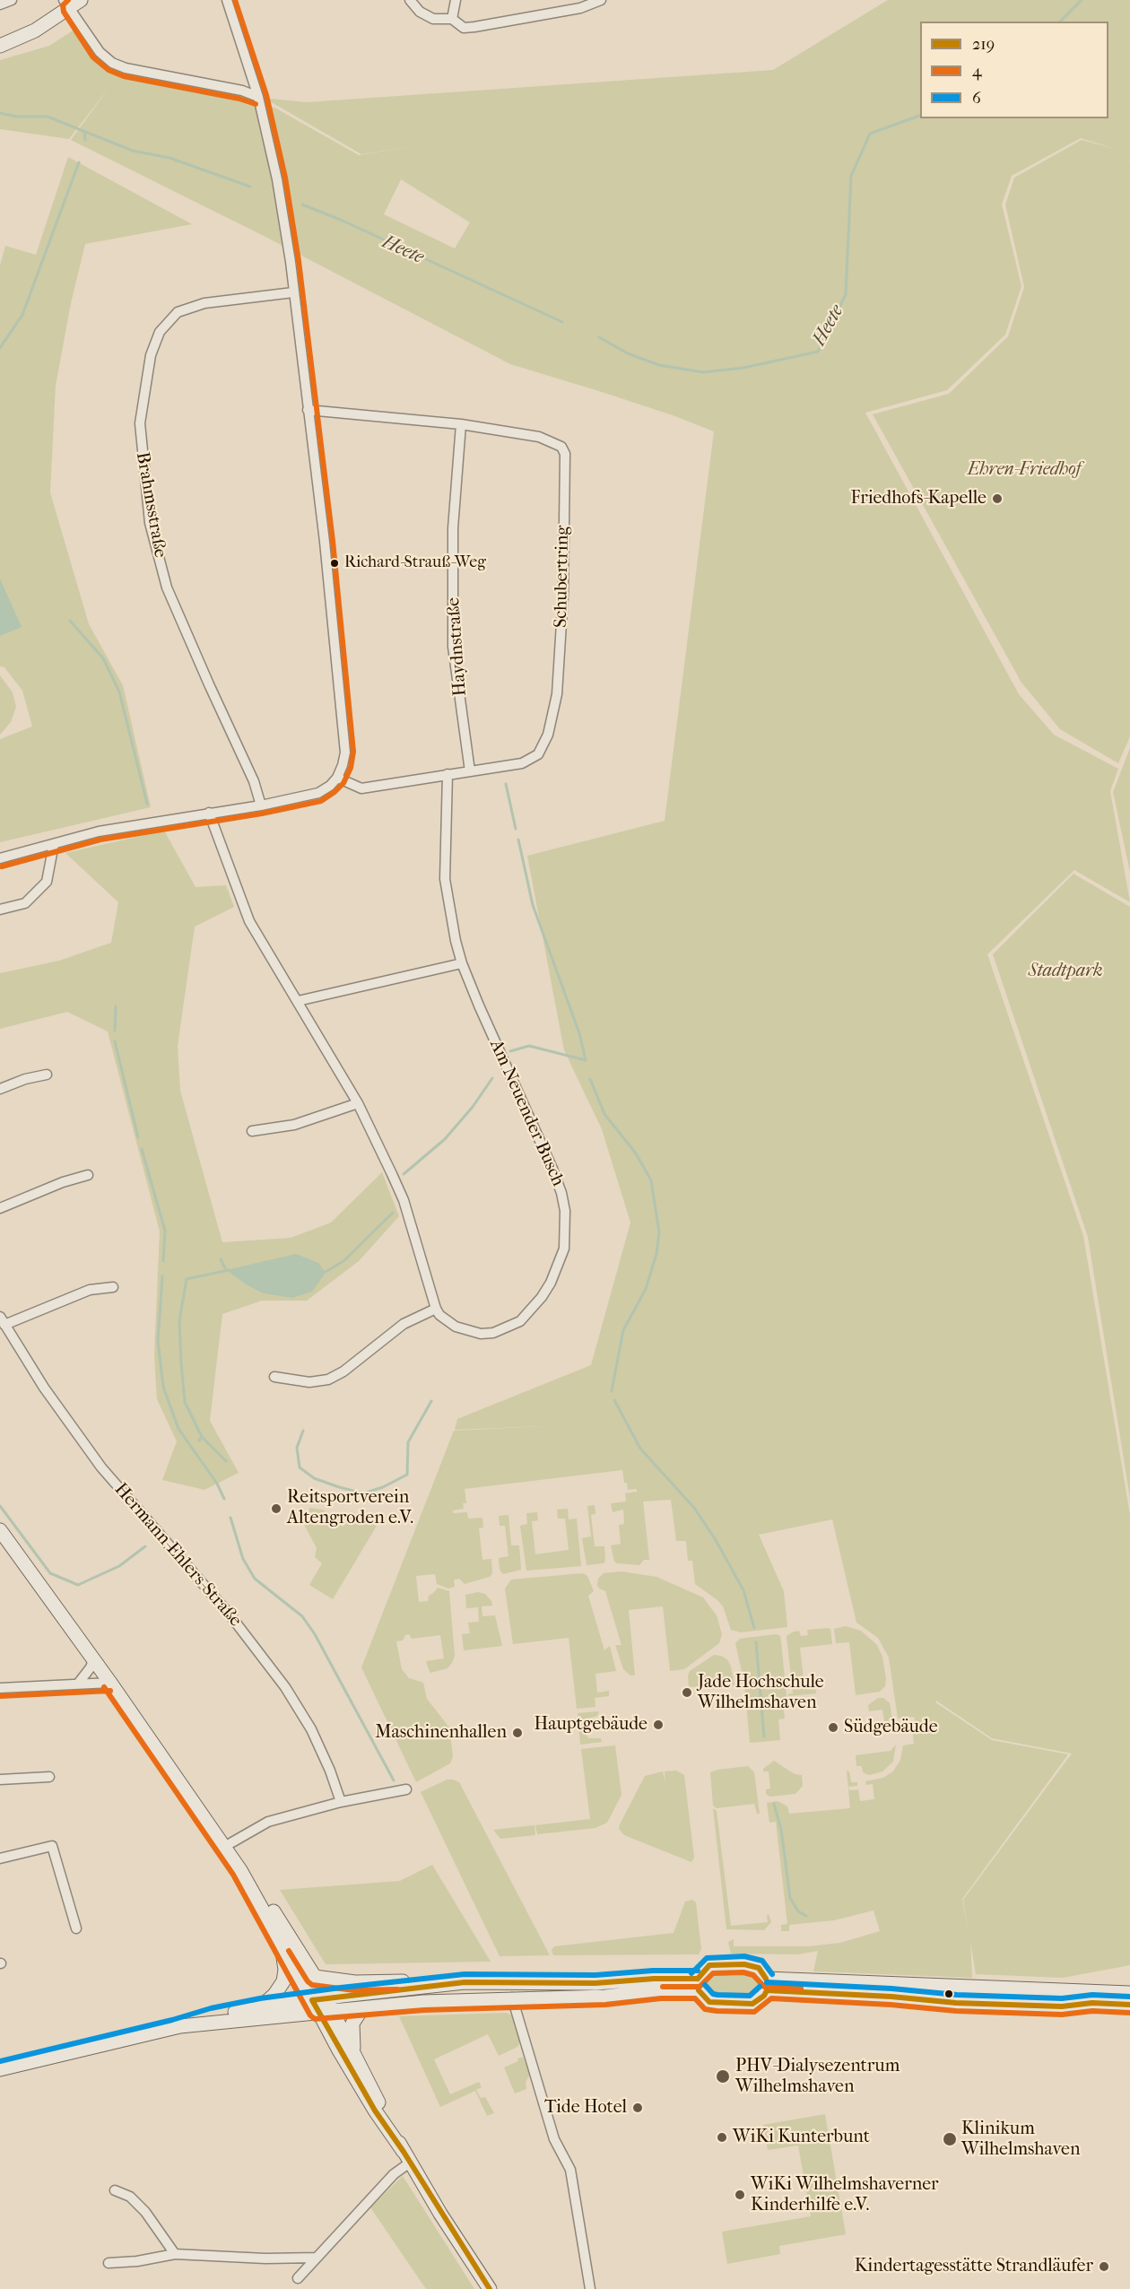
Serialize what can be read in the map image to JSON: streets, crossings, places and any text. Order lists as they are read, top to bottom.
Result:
{
  "streets": {
    "street": [
      "Brahmsstraße",
      "Schubertring",
      "Haydnstraße",
      "Am Neuender Busch",
      "Hermann-Ehlers-Straße"
    ]
  },
  "crossings": [
    ["Schubertring", "Haydnstraße"],
    ["Schubertring", "Am Neuender Busch"]
  ],
  "water": ["Heete"],
  "parks": ["Ehren-Friedhof", "Stadtpark"],
  "places": [
    "Friedhofs-Kapelle",
    "Richard-Strauß-Weg",
    "Reitsportverein Altengroden e.V.",
    "Jade Hochschule Wilhelmshaven",
    "Hauptgebäude",
    "Südgebäude",
    "Maschinenhallen",
    "PHV-Dialysezentrum Wilhelmshaven",
    "Tide Hotel",
    "WiKi Kunterbunt",
    "Klinikum Wilhelmshaven",
    "WiKi Wilhelmshaverner Kinderhilfe e.V.",
    "Kindertagesstätte Strandläufer"
  ],
  "lines": ["transit line 4", "transit line 6", "transit line 219"],
  "legend": ["219", "4", "6"]
}
